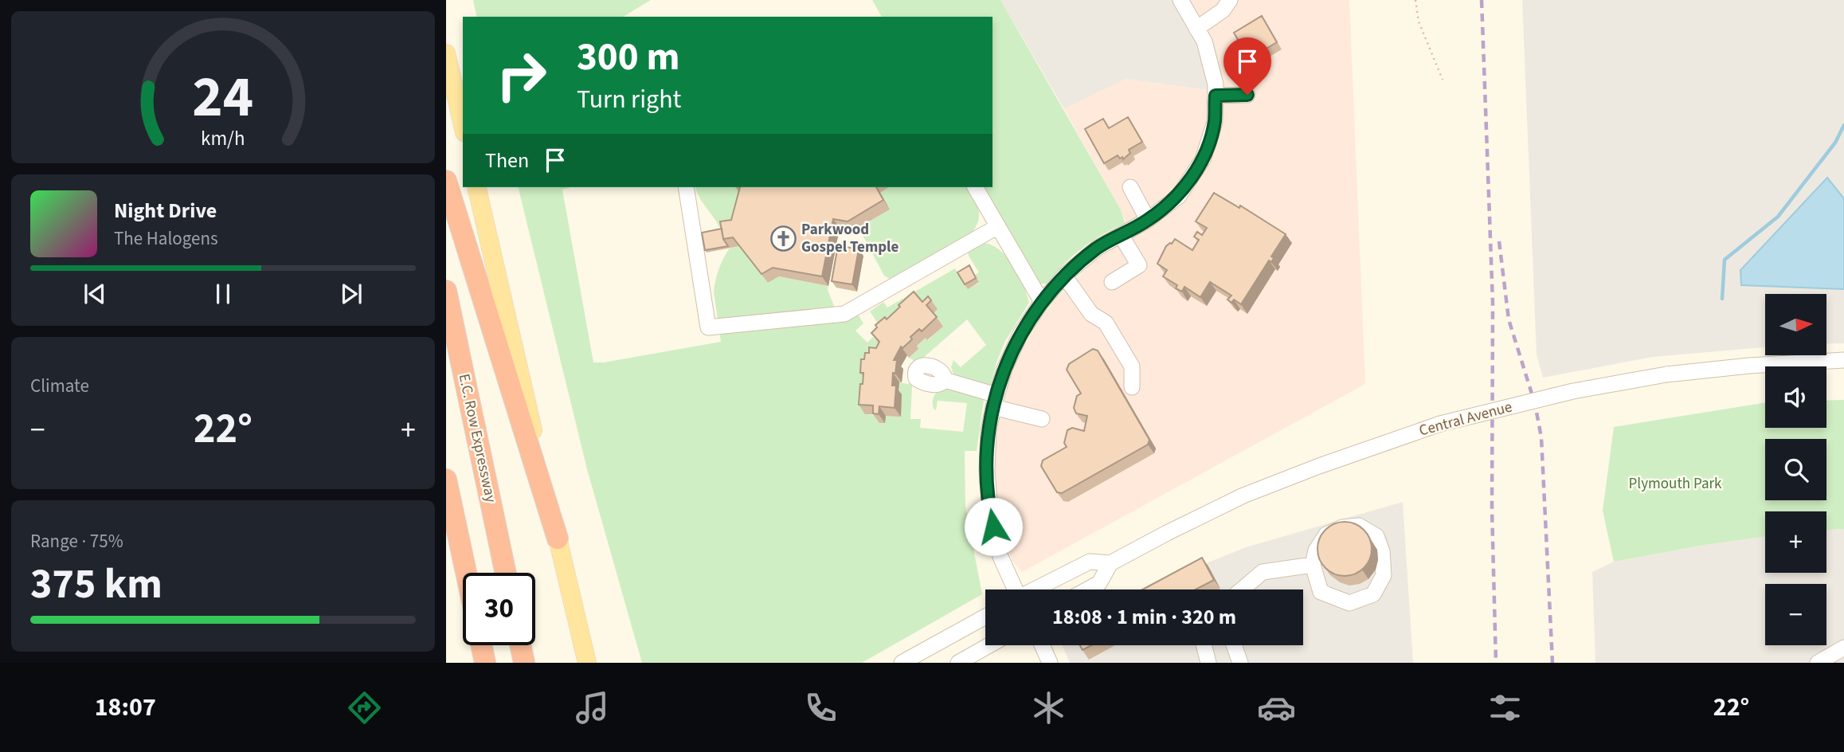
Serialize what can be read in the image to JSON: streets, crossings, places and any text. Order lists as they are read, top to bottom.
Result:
{
  "streets": {
    "highway": ["E.C. Row Expressway"],
    "street": ["Central Avenue"]
  },
  "parks": ["Plymouth Park"],
  "places": {
    "church": ["Parkwood Gospel Temple"]
  },
  "north": "right",
  "page": {
    "turn": ["300 m", "Turn right"],
    "then": "Then",
    "song": ["Night Drive", "The Halogens"],
    "map_buttons": ["+", "−"],
    "tile": [
      "Climate",
      ["Range · 75%", "375 km"]
    ],
    "heat": ["−", "22°", "+"],
    "limit": "30",
    "trip": "18:08 · 1 min · 320 m",
    "tabs": ["18:07", "22°"],
    "gauge": ["24", "km/h"]
  }
}
